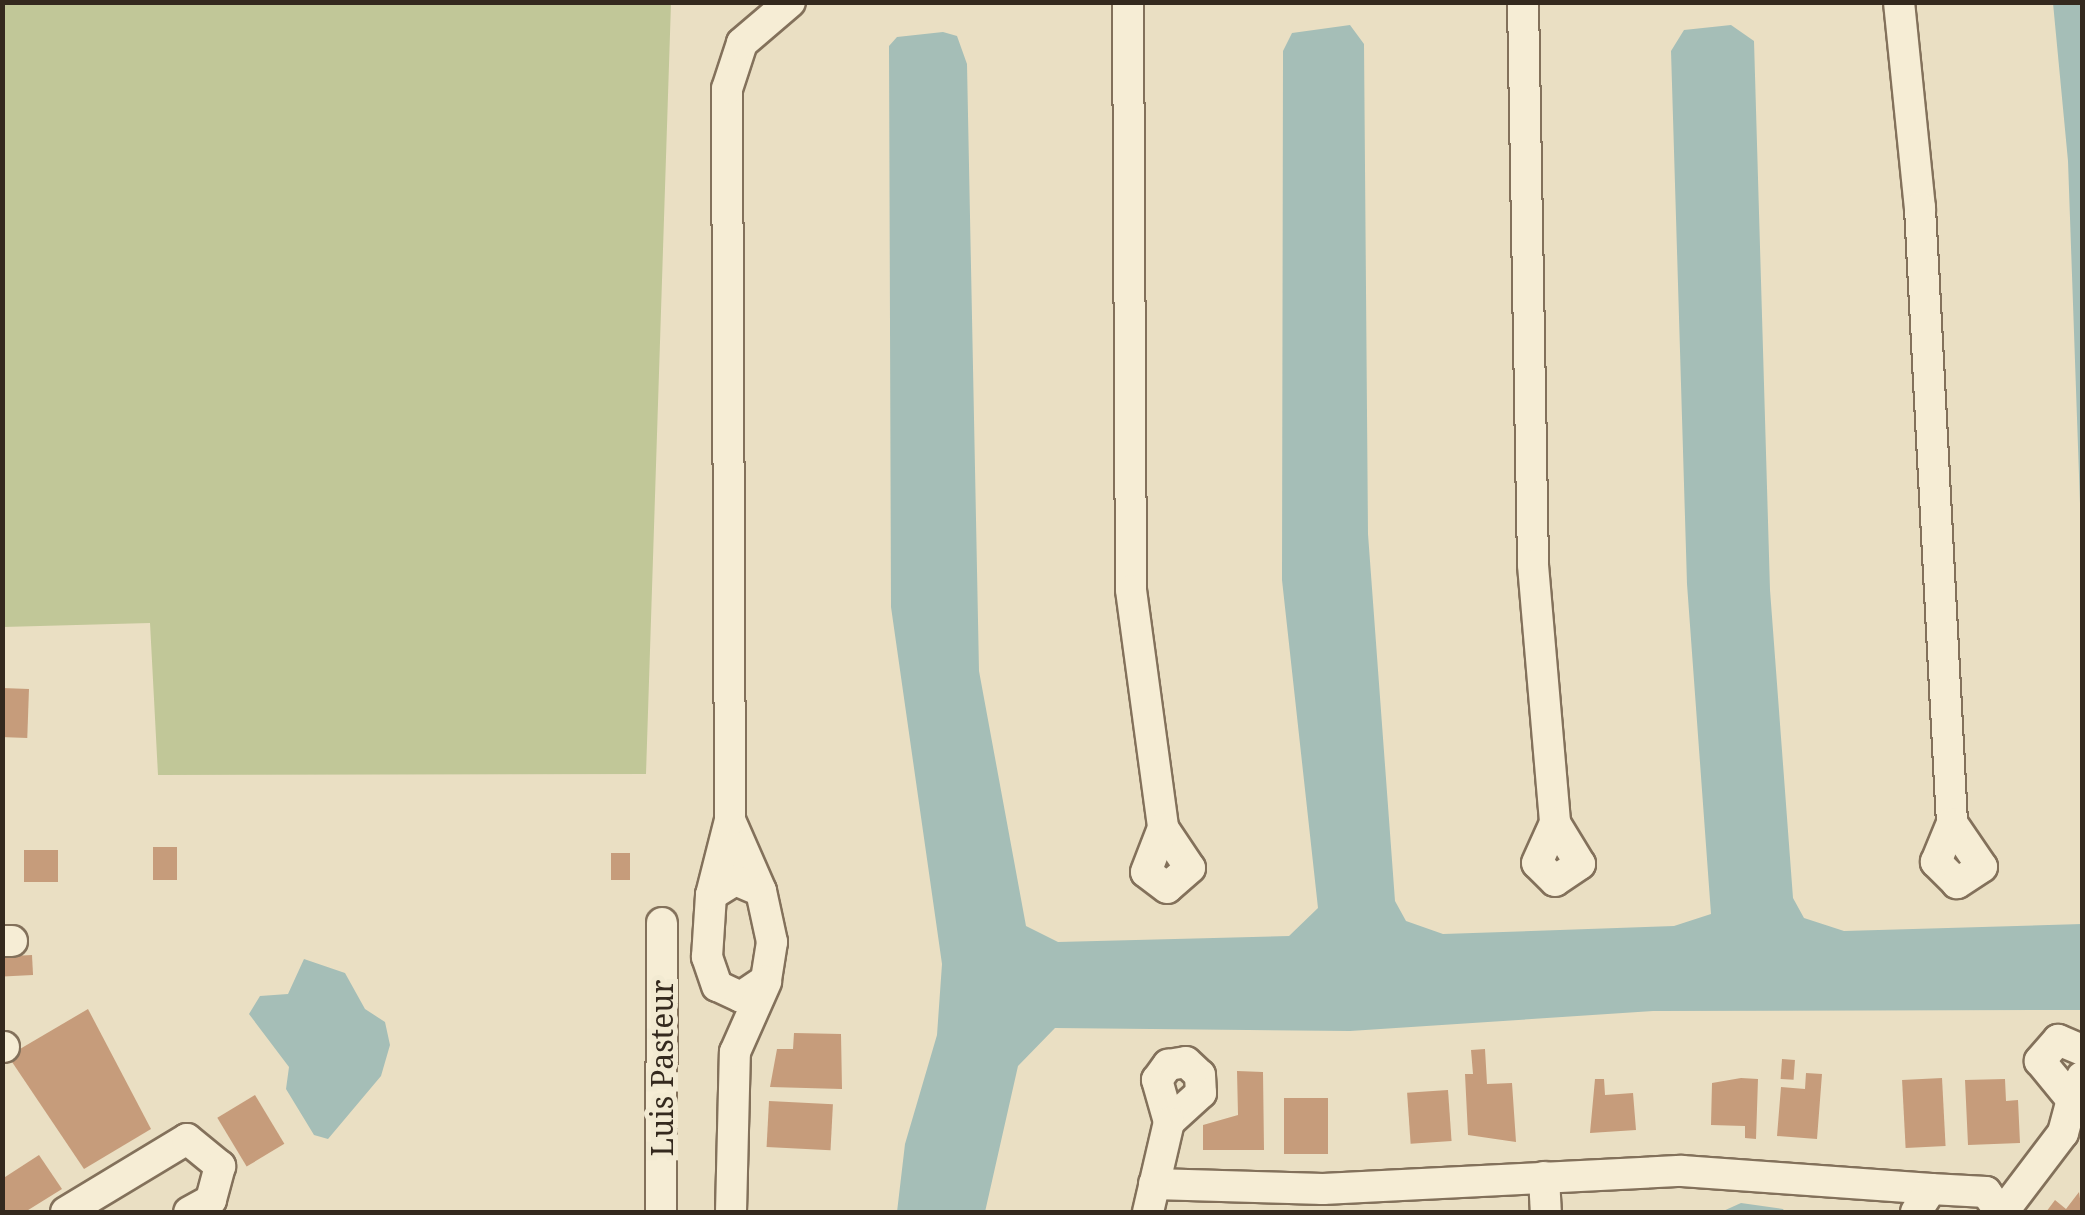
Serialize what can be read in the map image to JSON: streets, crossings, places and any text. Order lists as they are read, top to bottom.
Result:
{
  "streets": {
    "street": ["Luis Pasteur"]
  }
}
